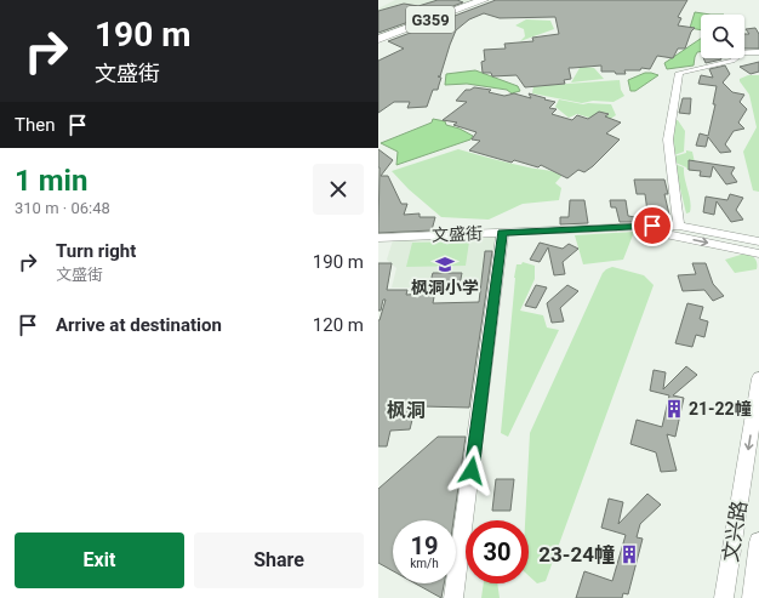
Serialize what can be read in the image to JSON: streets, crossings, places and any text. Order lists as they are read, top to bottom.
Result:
{
  "streets": {
    "highway": ["G359"],
    "street": ["文盛街", "文兴路"]
  },
  "one_way": ["文兴路"],
  "districts": ["枫洞"],
  "places": {
    "school or university": ["枫洞小学"],
    "building": ["21-22幢", "23-24幢"]
  },
  "page": {
    "turn": ["190 m", "文盛街"],
    "then": "Then",
    "heading": ["1 min", "310 m · 06:48"],
    "list": [
      {
        "name": "Turn right",
        "note": "文盛街",
        "value": "190 m"
      },
      {
        "name": "Arrive at destination",
        "value": "120 m"
      }
    ],
    "speed": "19 km/h",
    "limit": "30",
    "buttons": ["Exit", "Share"]
  }
}
